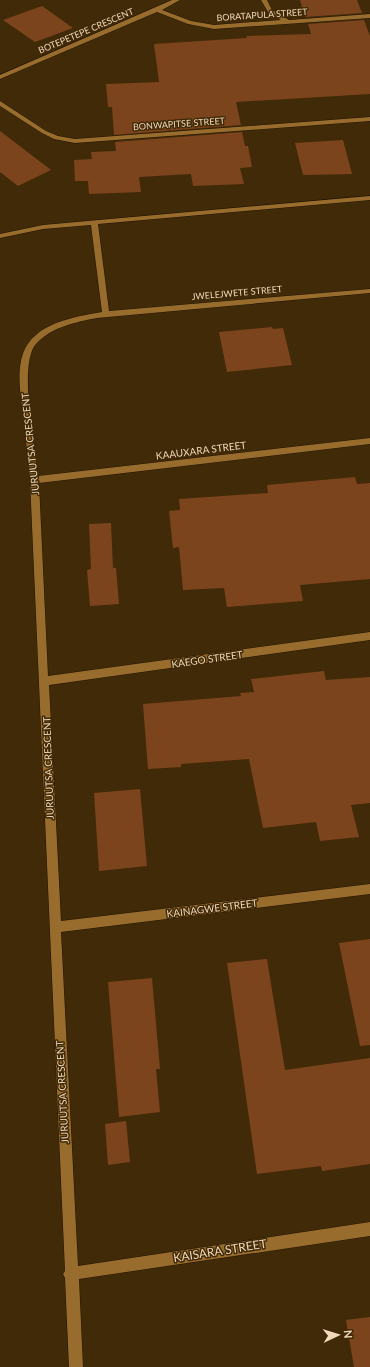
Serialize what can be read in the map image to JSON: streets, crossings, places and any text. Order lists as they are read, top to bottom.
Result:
{
  "streets": {
    "street": [
      "BORATAPULA STREET",
      "BOTEPETEPE CRESCENT",
      "BONWAPITSE STREET",
      "JWELEJWETE STREET",
      "JURUUTSA CRESCENT",
      "KAAUXARA STREET",
      "KAEGO STREET",
      "KAINAGWE STREET",
      "KAISARA STREET"
    ]
  },
  "crossings": [
    ["BORATAPULA STREET", "BOTEPETEPE CRESCENT"],
    ["JWELEJWETE STREET", "JURUUTSA CRESCENT"],
    ["JURUUTSA CRESCENT", "KAAUXARA STREET"],
    ["JURUUTSA CRESCENT", "KAEGO STREET"],
    ["JURUUTSA CRESCENT", "KAINAGWE STREET"],
    ["JURUUTSA CRESCENT", "KAISARA STREET"]
  ],
  "north": "right"
}
